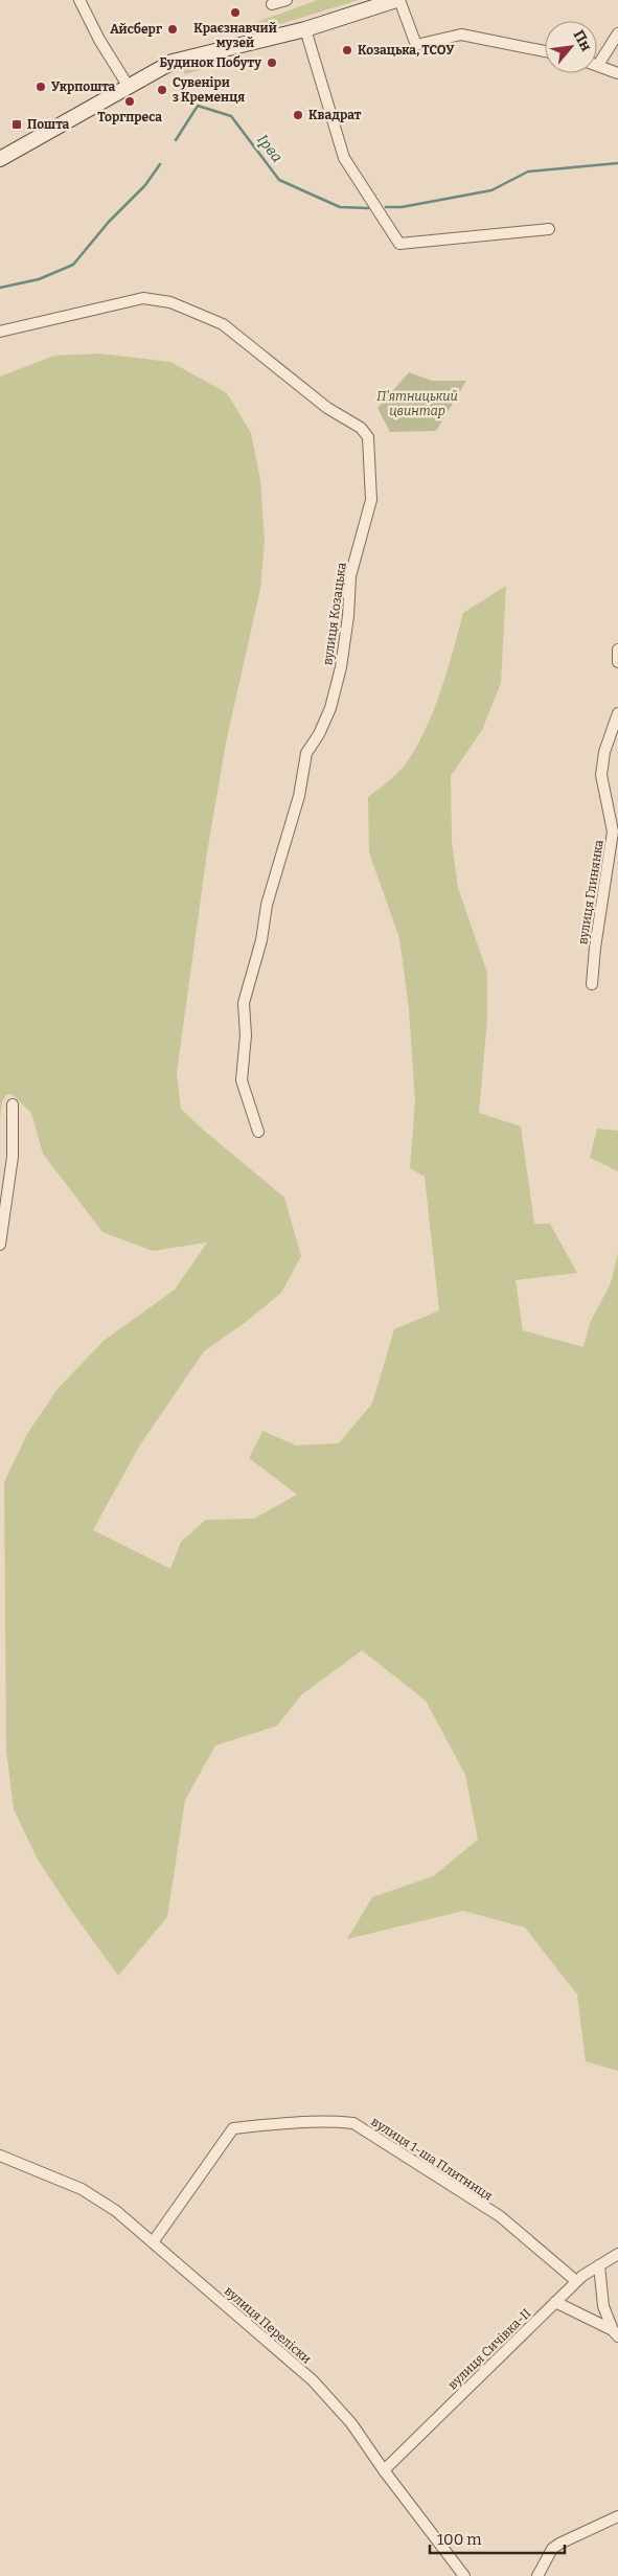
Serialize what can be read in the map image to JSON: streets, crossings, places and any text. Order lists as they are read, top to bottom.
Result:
{
  "streets": {
    "street": [
      "вулиця Козацька",
      "вулиця Глинянка",
      "вулиця 1-ша Плитниця",
      "вулиця Переліски",
      "вулиця Сичівка-II"
    ]
  },
  "crossings": [
    ["вулиця 1-ша Плитниця", "вулиця Переліски"],
    ["вулиця 1-ша Плитниця", "вулиця Сичівка-II"],
    ["вулиця Переліски", "вулиця Сичівка-II"]
  ],
  "water": ["Ірва"],
  "parks": ["П'ятницький цвинтар"],
  "places": {
    "other": [
      "Краєзнавчий музей",
      "Айсберг",
      "Козацька, ТСОУ",
      "Будинок Побуту",
      "Укрпошта",
      "Сувеніри з Кременця",
      "Торгпреса",
      "Квадрат"
    ],
    "transit": ["Пошта"]
  },
  "scale_bar": "100 m",
  "north": "top right"
}
